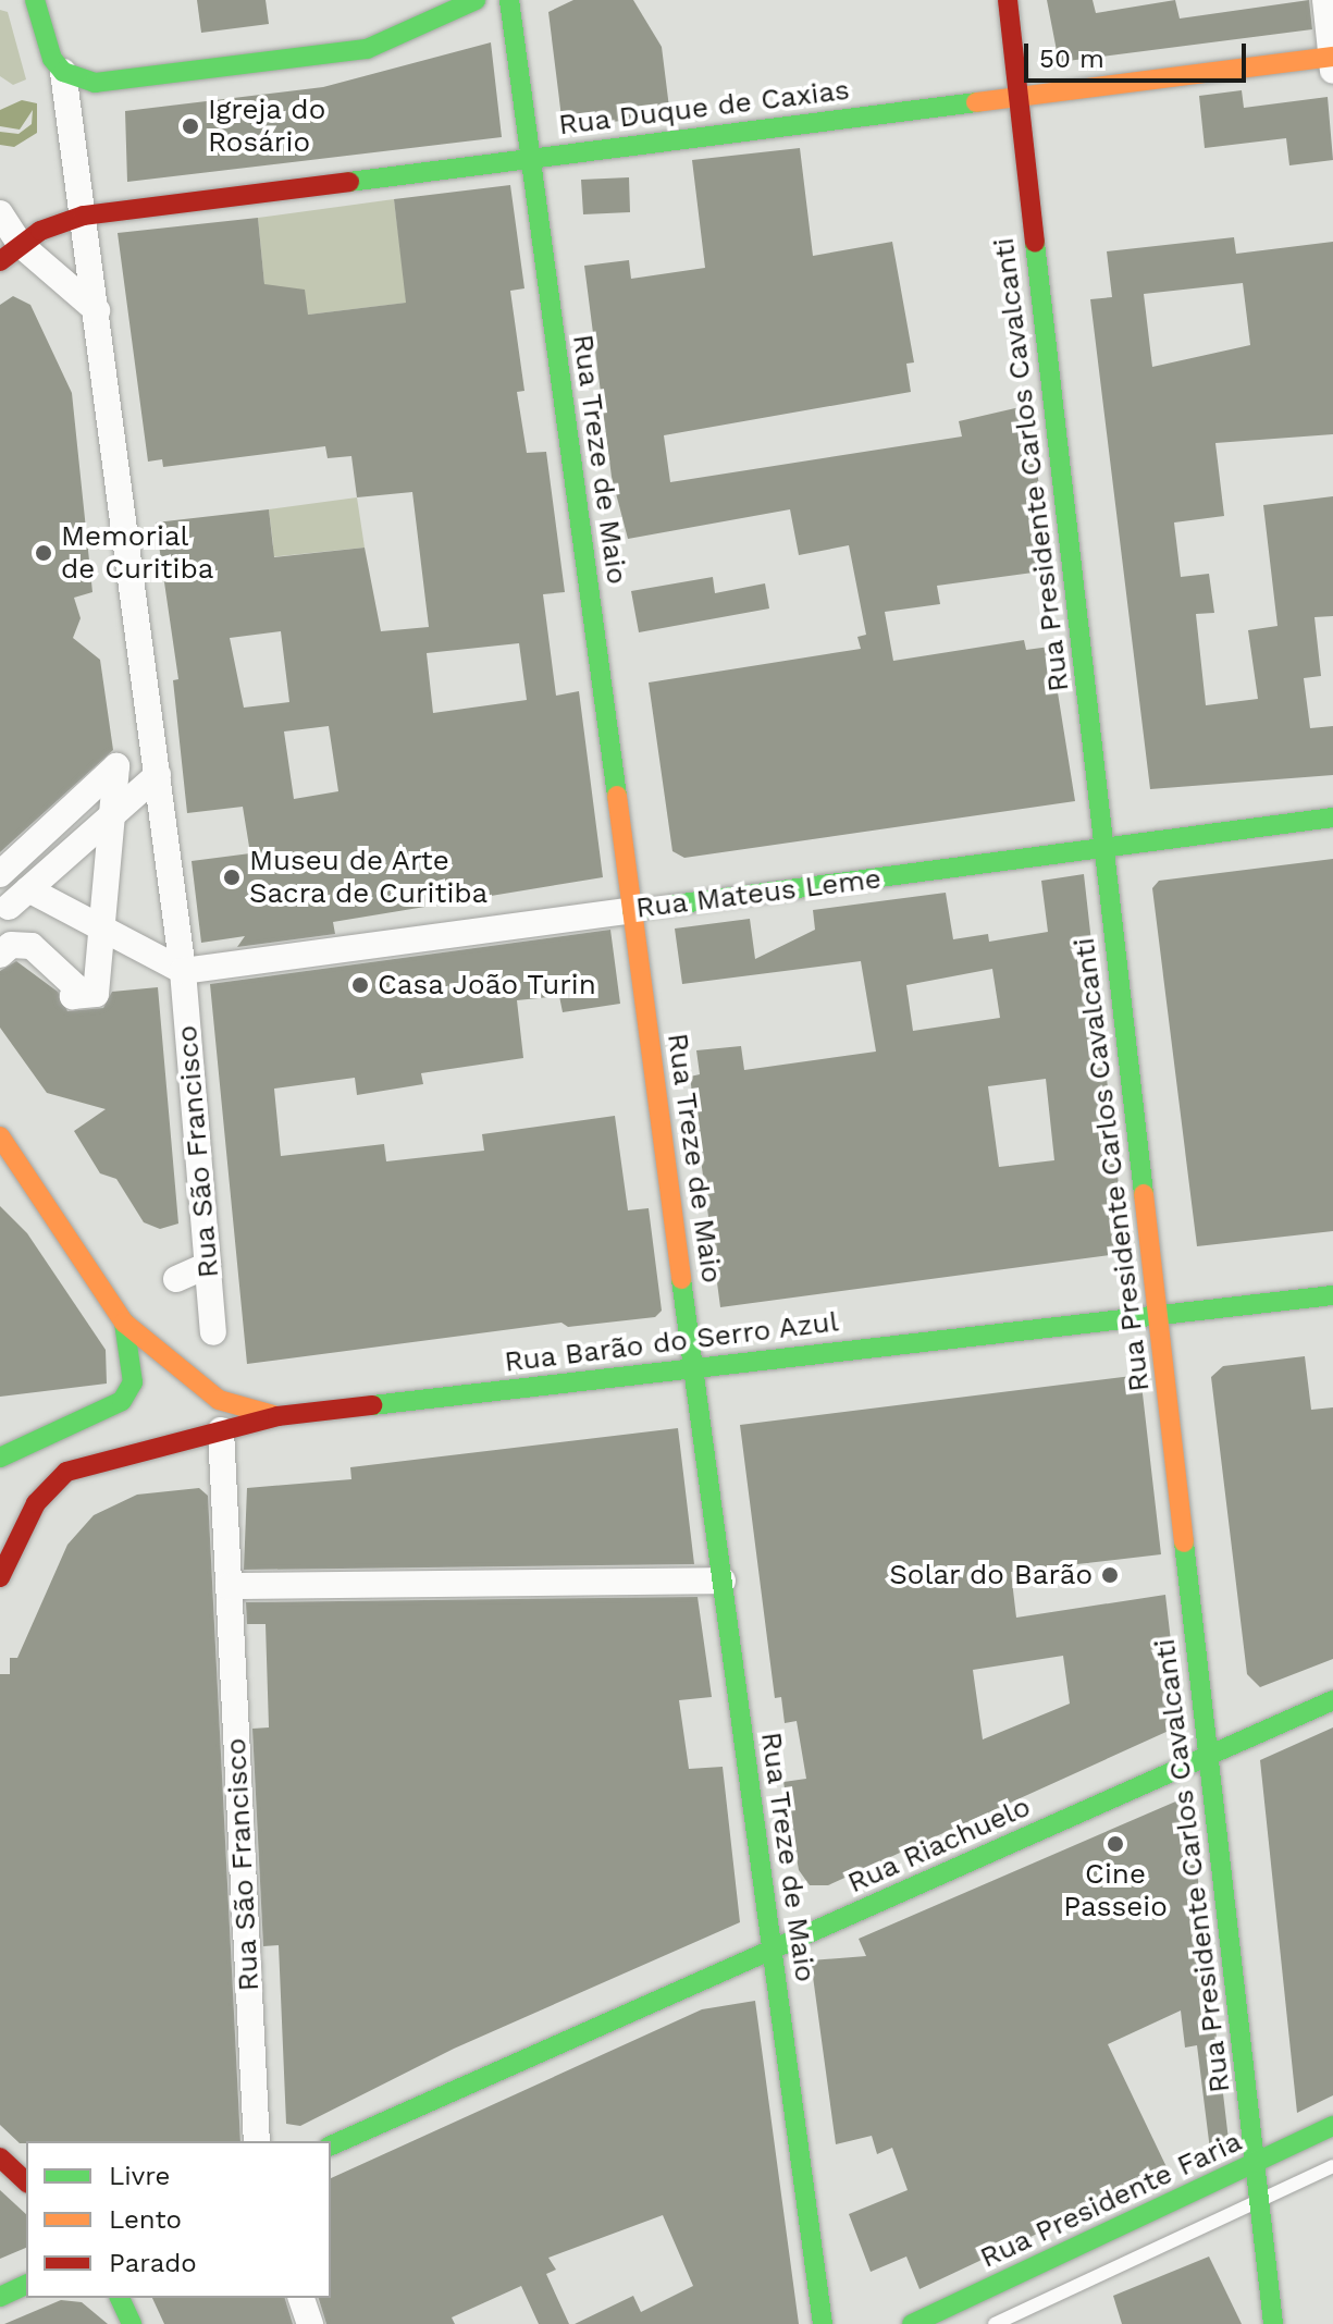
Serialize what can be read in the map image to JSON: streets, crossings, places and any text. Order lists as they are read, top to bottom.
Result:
{
  "streets": {
    "main road": [
      "Rua Duque de Caxias",
      "Rua Treze de Maio",
      "Rua Presidente Carlos Cavalcanti",
      "Rua Mateus Leme",
      "Rua Barão do Serro Azul",
      "Rua Riachuelo",
      "Rua Presidente Faria"
    ],
    "street": ["Rua São Francisco"]
  },
  "crossings": [
    ["Rua Duque de Caxias", "Rua Treze de Maio"],
    ["Rua Duque de Caxias", "Rua Presidente Carlos Cavalcanti"],
    ["Rua Duque de Caxias", "Rua São Francisco"],
    ["Rua Treze de Maio", "Rua Mateus Leme"],
    ["Rua Treze de Maio", "Rua Barão do Serro Azul"],
    ["Rua Treze de Maio", "Rua Riachuelo"],
    ["Rua Presidente Carlos Cavalcanti", "Rua Mateus Leme"],
    ["Rua Presidente Carlos Cavalcanti", "Rua Barão do Serro Azul"],
    ["Rua Presidente Carlos Cavalcanti", "Rua Riachuelo"],
    ["Rua Presidente Carlos Cavalcanti", "Rua Presidente Faria"],
    ["Rua Mateus Leme", "Rua São Francisco"],
    ["Rua São Francisco", "Rua Barão do Serro Azul"]
  ],
  "places": [
    "Igreja do Rosário",
    "Memorial de Curitiba",
    "Museu de Arte Sacra de Curitiba",
    "Casa João Turin",
    "Solar do Barão",
    "Cine Passeio"
  ],
  "legend": ["Livre", "Lento", "Parado"],
  "scale_bar": "50 m"
}
